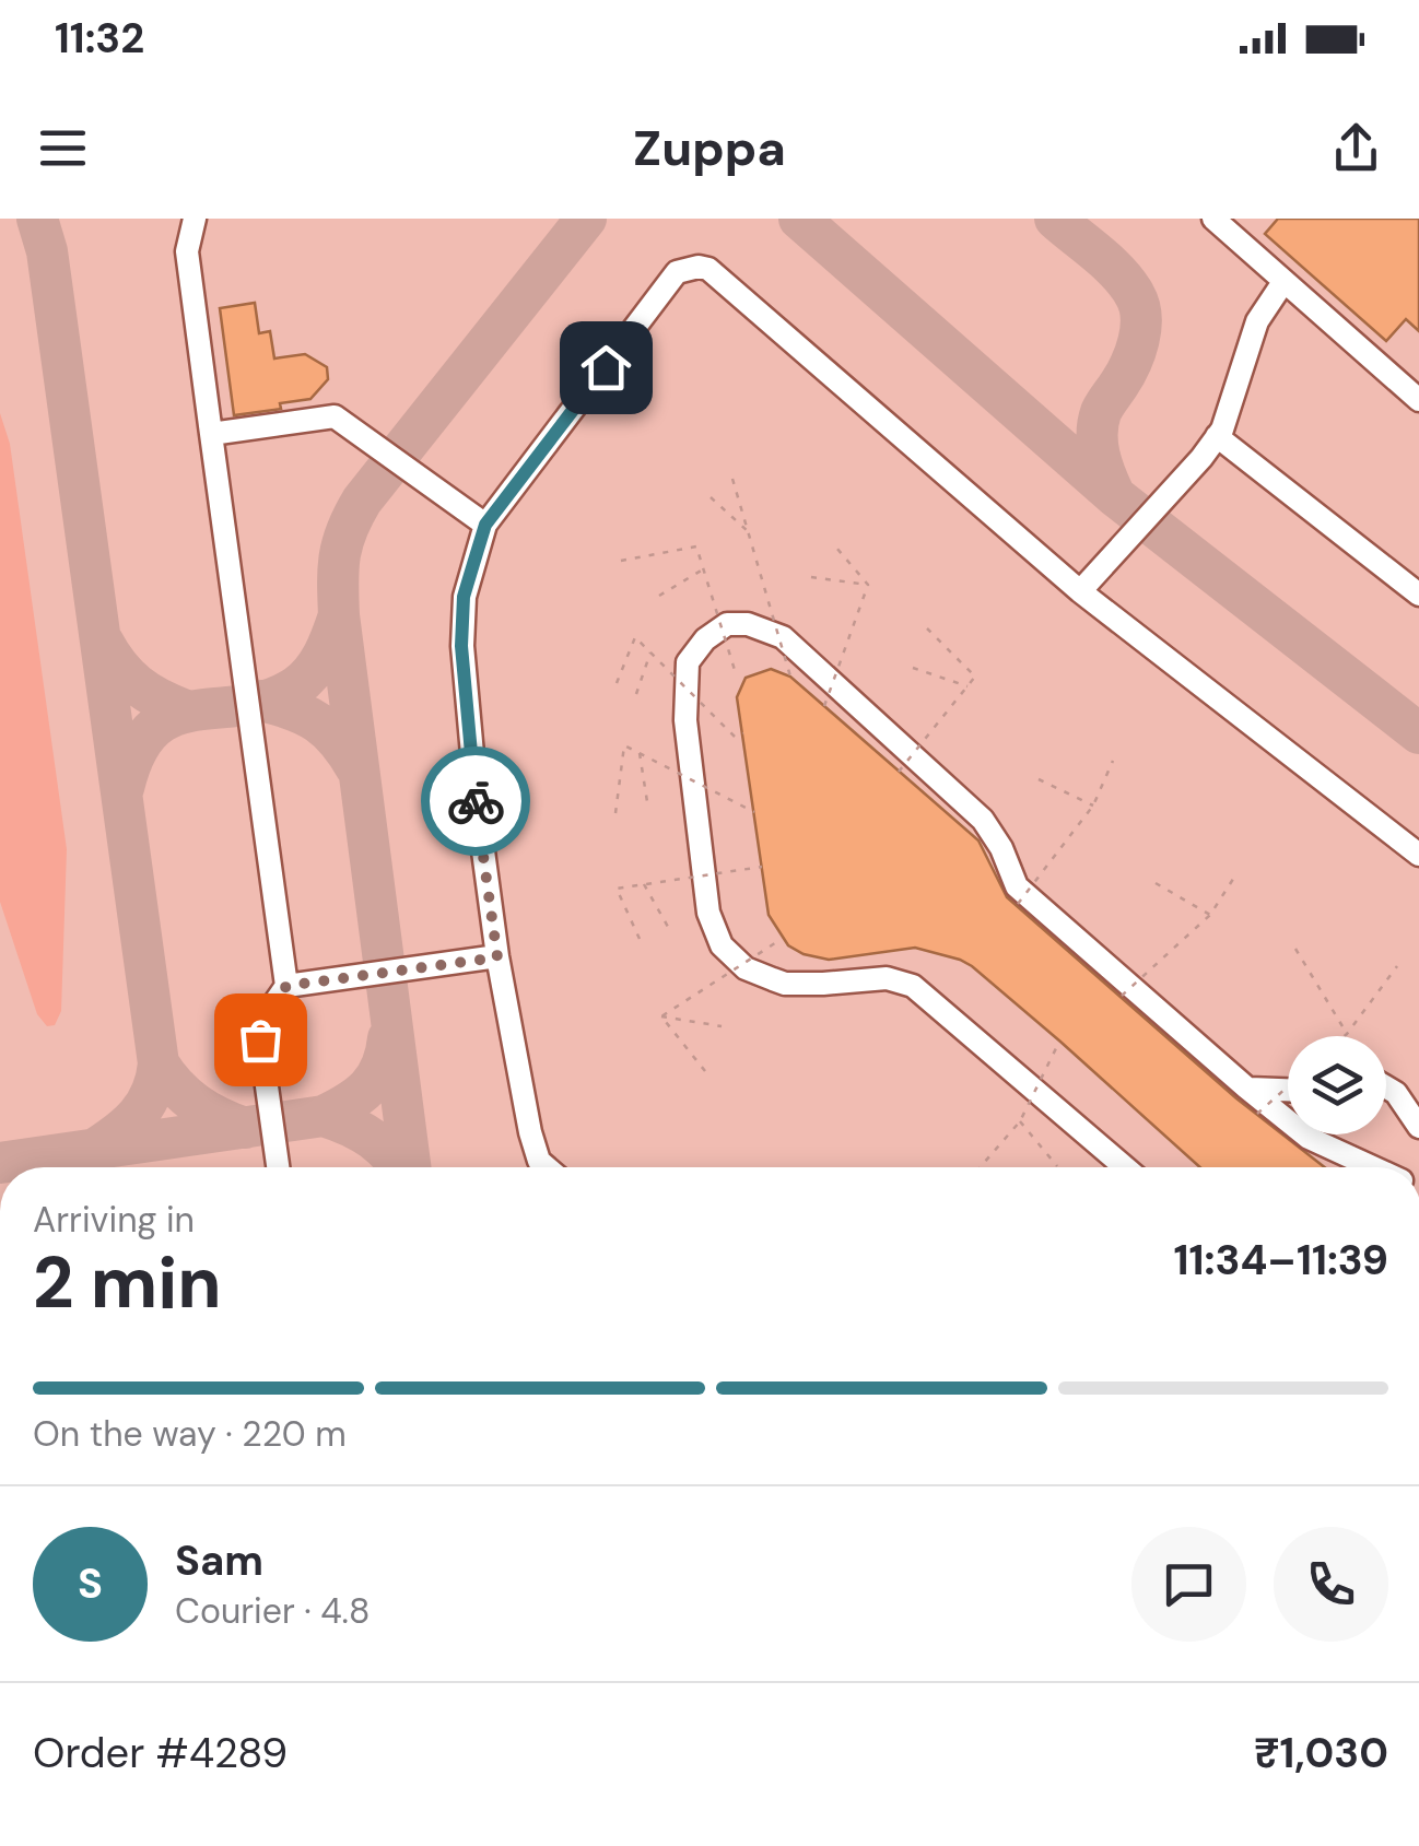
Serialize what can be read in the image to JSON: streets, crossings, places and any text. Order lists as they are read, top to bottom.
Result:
{
  "page": {
    "status": "11:32",
    "header": "Zuppa",
    "heading": ["2 min", "Arriving in", "11:34–11:39"],
    "panel": [
      "Sam",
      "Courier · 4.8",
      "Order #4289",
      "₹1,030"
    ],
    "bar": "On the way · 220 m",
    "round": "S"
  }
}
